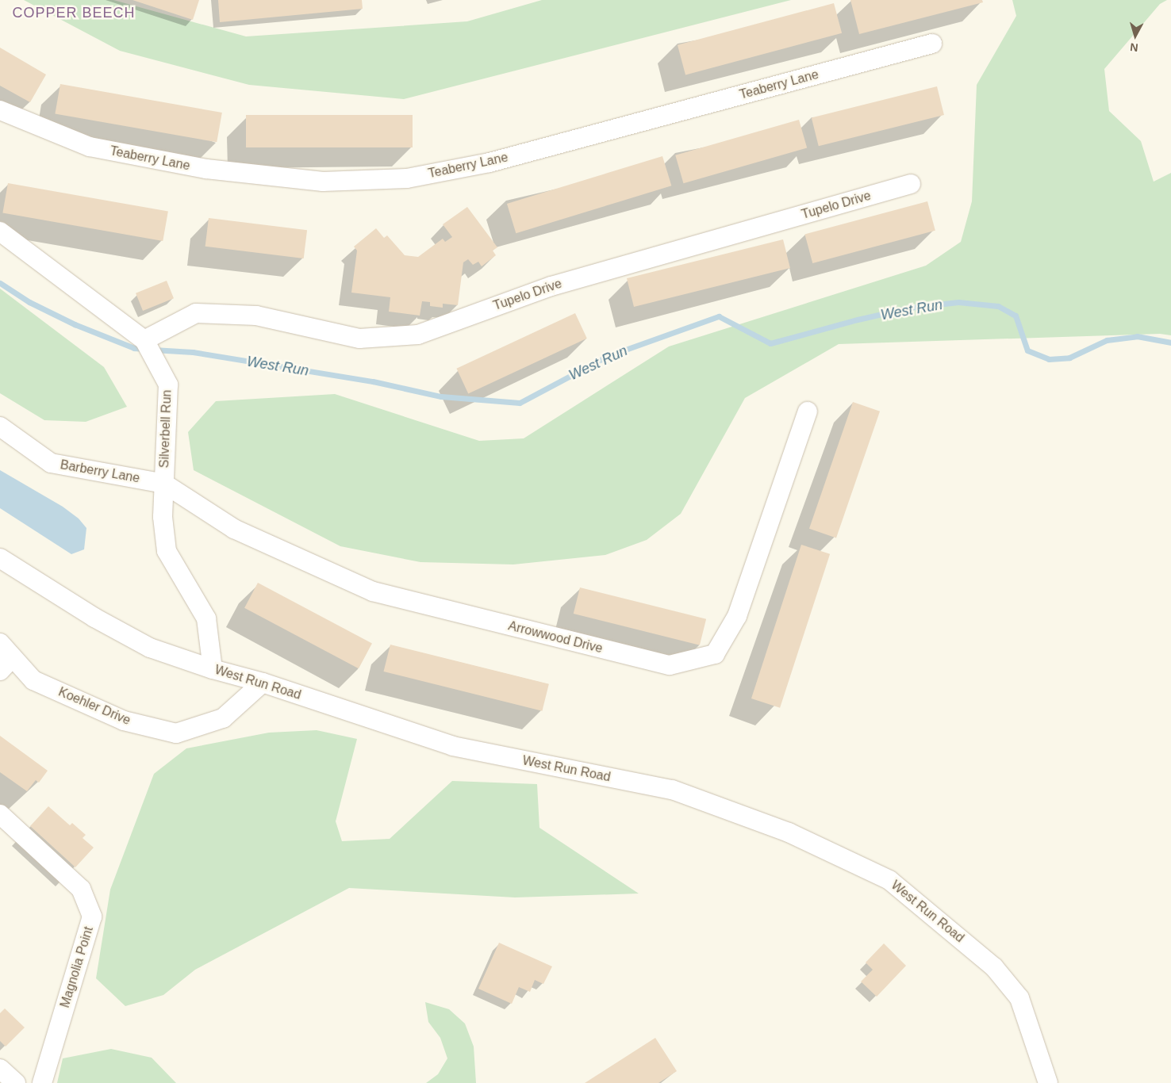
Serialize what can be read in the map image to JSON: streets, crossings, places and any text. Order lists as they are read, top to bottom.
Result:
{
  "streets": {
    "street": [
      "Teaberry Lane",
      "Tupelo Drive",
      "Silverbell Run",
      "Barberry Lane",
      "Arrowwood Drive",
      "West Run Road",
      "Koehler Drive",
      "Magnolia Point"
    ]
  },
  "crossings": [
    ["Tupelo Drive", "Silverbell Run"],
    ["Silverbell Run", "Barberry Lane"],
    ["Silverbell Run", "Arrowwood Drive"],
    ["Silverbell Run", "West Run Road"],
    ["Barberry Lane", "Arrowwood Drive"],
    ["West Run Road", "Koehler Drive"]
  ],
  "districts": ["COPPER BEECH"],
  "water": ["West Run"],
  "north": "bottom"
}
